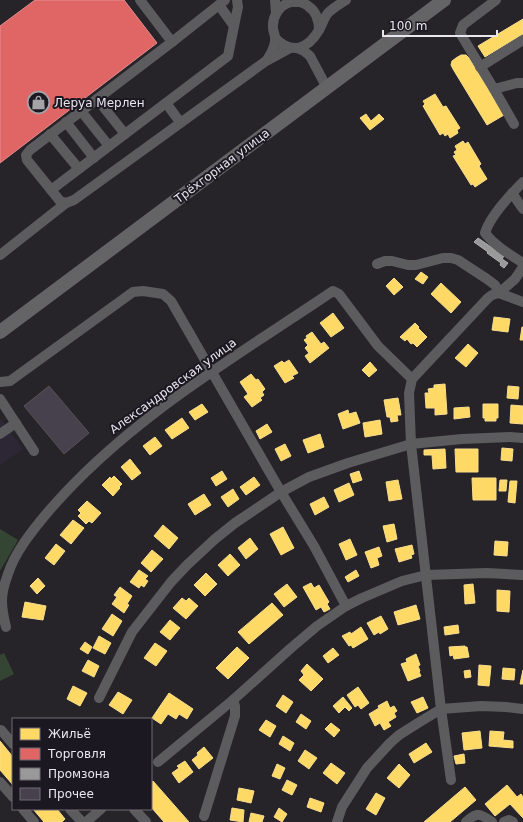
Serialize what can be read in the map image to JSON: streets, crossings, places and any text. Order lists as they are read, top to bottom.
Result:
{
  "streets": {
    "highway": ["Трёхгорная улица"],
    "street": ["Александровская улица"]
  },
  "places": {
    "shop": ["Леруа Мерлен"]
  },
  "legend": [
    "Жильё",
    "Торговля",
    "Промзона",
    "Прочее"
  ],
  "scale_bar": "100 m"
}
